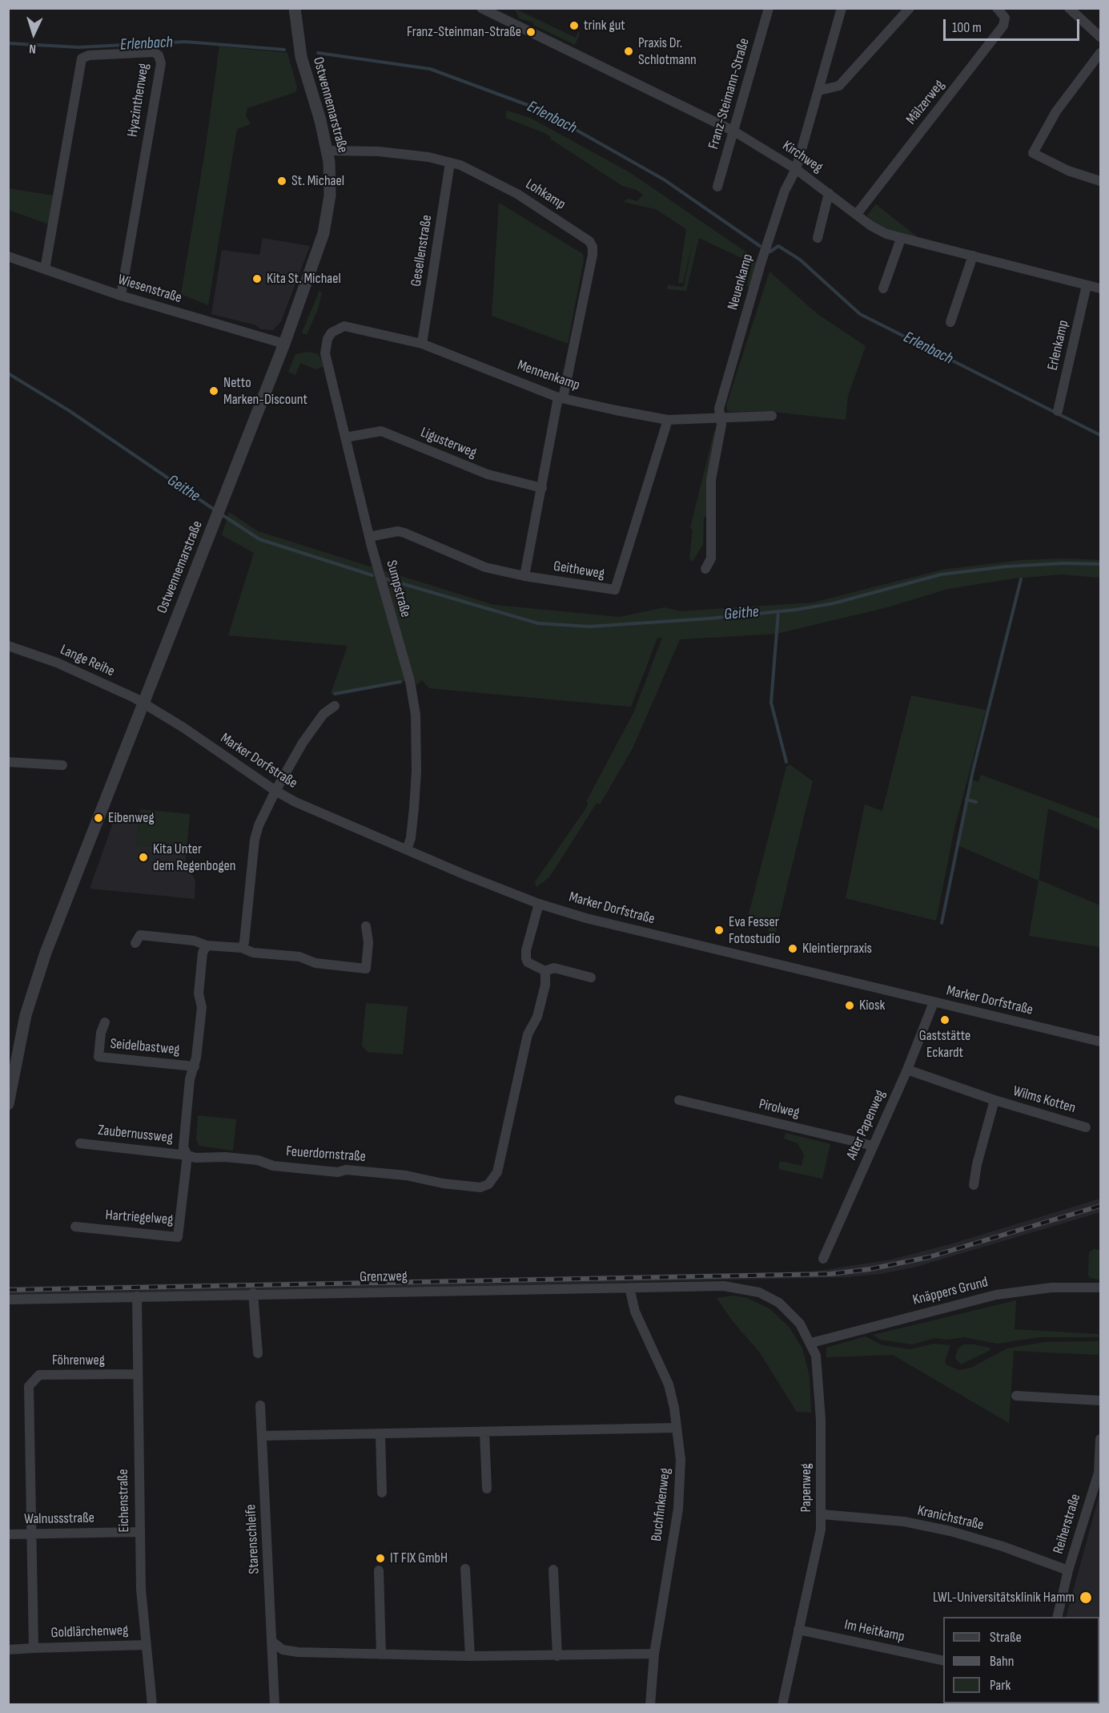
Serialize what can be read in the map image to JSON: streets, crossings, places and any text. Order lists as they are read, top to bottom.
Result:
{
  "streets": {
    "street": [
      "Franz-Steimann-Straße",
      "Hyazinthenweg",
      "Mälzerweg",
      "Ostwennemarstraße",
      "Kirchweg",
      "Lohkamp",
      "Gesellenstraße",
      "Neuenkamp",
      "Wiesenstraße",
      "Erlenkamp",
      "Mennenkamp",
      "Ligusterweg",
      "Geitheweg",
      "Sumpstraße",
      "Lange Reihe",
      "Marker Dorfstraße",
      "Seidelbastweg",
      "Wilms Kotten",
      "Pirolweg",
      "Alter Papenweg",
      "Zaubernussweg",
      "Feuerdornstraße",
      "Hartriegelweg",
      "Grenzweg",
      "Knäppers Grund",
      "Föhrenweg",
      "Papenweg",
      "Eichenstraße",
      "Buchfinkenweg",
      "Kranichstraße",
      "Walnussstraße",
      "Reiherstraße",
      "Starenschleife",
      "Im Heitkamp",
      "Goldlärchenweg"
    ]
  },
  "crossings": [
    ["Franz-Steimann-Straße", "Kirchweg"],
    ["Hyazinthenweg", "Wiesenstraße"],
    ["Mälzerweg", "Kirchweg"],
    ["Ostwennemarstraße", "Lohkamp"],
    ["Ostwennemarstraße", "Wiesenstraße"],
    ["Ostwennemarstraße", "Lange Reihe"],
    ["Ostwennemarstraße", "Marker Dorfstraße"],
    ["Kirchweg", "Neuenkamp"],
    ["Kirchweg", "Erlenkamp"],
    ["Lohkamp", "Gesellenstraße"],
    ["Lohkamp", "Mennenkamp"],
    ["Lohkamp", "Ligusterweg"],
    ["Lohkamp", "Geitheweg"],
    ["Gesellenstraße", "Mennenkamp"],
    ["Neuenkamp", "Mennenkamp"],
    ["Mennenkamp", "Geitheweg"],
    ["Mennenkamp", "Sumpstraße"],
    ["Ligusterweg", "Sumpstraße"],
    ["Geitheweg", "Sumpstraße"],
    ["Sumpstraße", "Marker Dorfstraße"],
    ["Lange Reihe", "Marker Dorfstraße"],
    ["Marker Dorfstraße", "Alter Papenweg"],
    ["Wilms Kotten", "Alter Papenweg"],
    ["Pirolweg", "Alter Papenweg"],
    ["Zaubernussweg", "Feuerdornstraße"],
    ["Zaubernussweg", "Hartriegelweg"],
    ["Feuerdornstraße", "Hartriegelweg"],
    ["Grenzweg", "Papenweg"],
    ["Grenzweg", "Eichenstraße"],
    ["Grenzweg", "Buchfinkenweg"],
    ["Knäppers Grund", "Papenweg"],
    ["Föhrenweg", "Eichenstraße"],
    ["Föhrenweg", "Walnussstraße"],
    ["Föhrenweg", "Goldlärchenweg"],
    ["Papenweg", "Kranichstraße"],
    ["Papenweg", "Im Heitkamp"],
    ["Eichenstraße", "Walnussstraße"],
    ["Eichenstraße", "Goldlärchenweg"],
    ["Kranichstraße", "Reiherstraße"],
    ["Walnussstraße", "Goldlärchenweg"]
  ],
  "water": ["Erlenbach", "Geithe"],
  "places": [
    "trink gut",
    "Franz-Steinman-Straße",
    "Praxis Dr. Schlotmann",
    "St. Michael",
    "Kita St. Michael",
    "Netto Marken-Discount",
    "Eibenweg",
    "Kita Unter dem Regenbogen",
    "Eva Fesser Fotostudio",
    "Kleintierpraxis",
    "Kiosk",
    "Gaststätte Eckardt",
    "IT FIX GmbH",
    "LWL-Universitätsklinik Hamm"
  ],
  "legend": ["Straße", "Bahn", "Park"],
  "scale_bar": "100 m",
  "north": "bottom"
}
